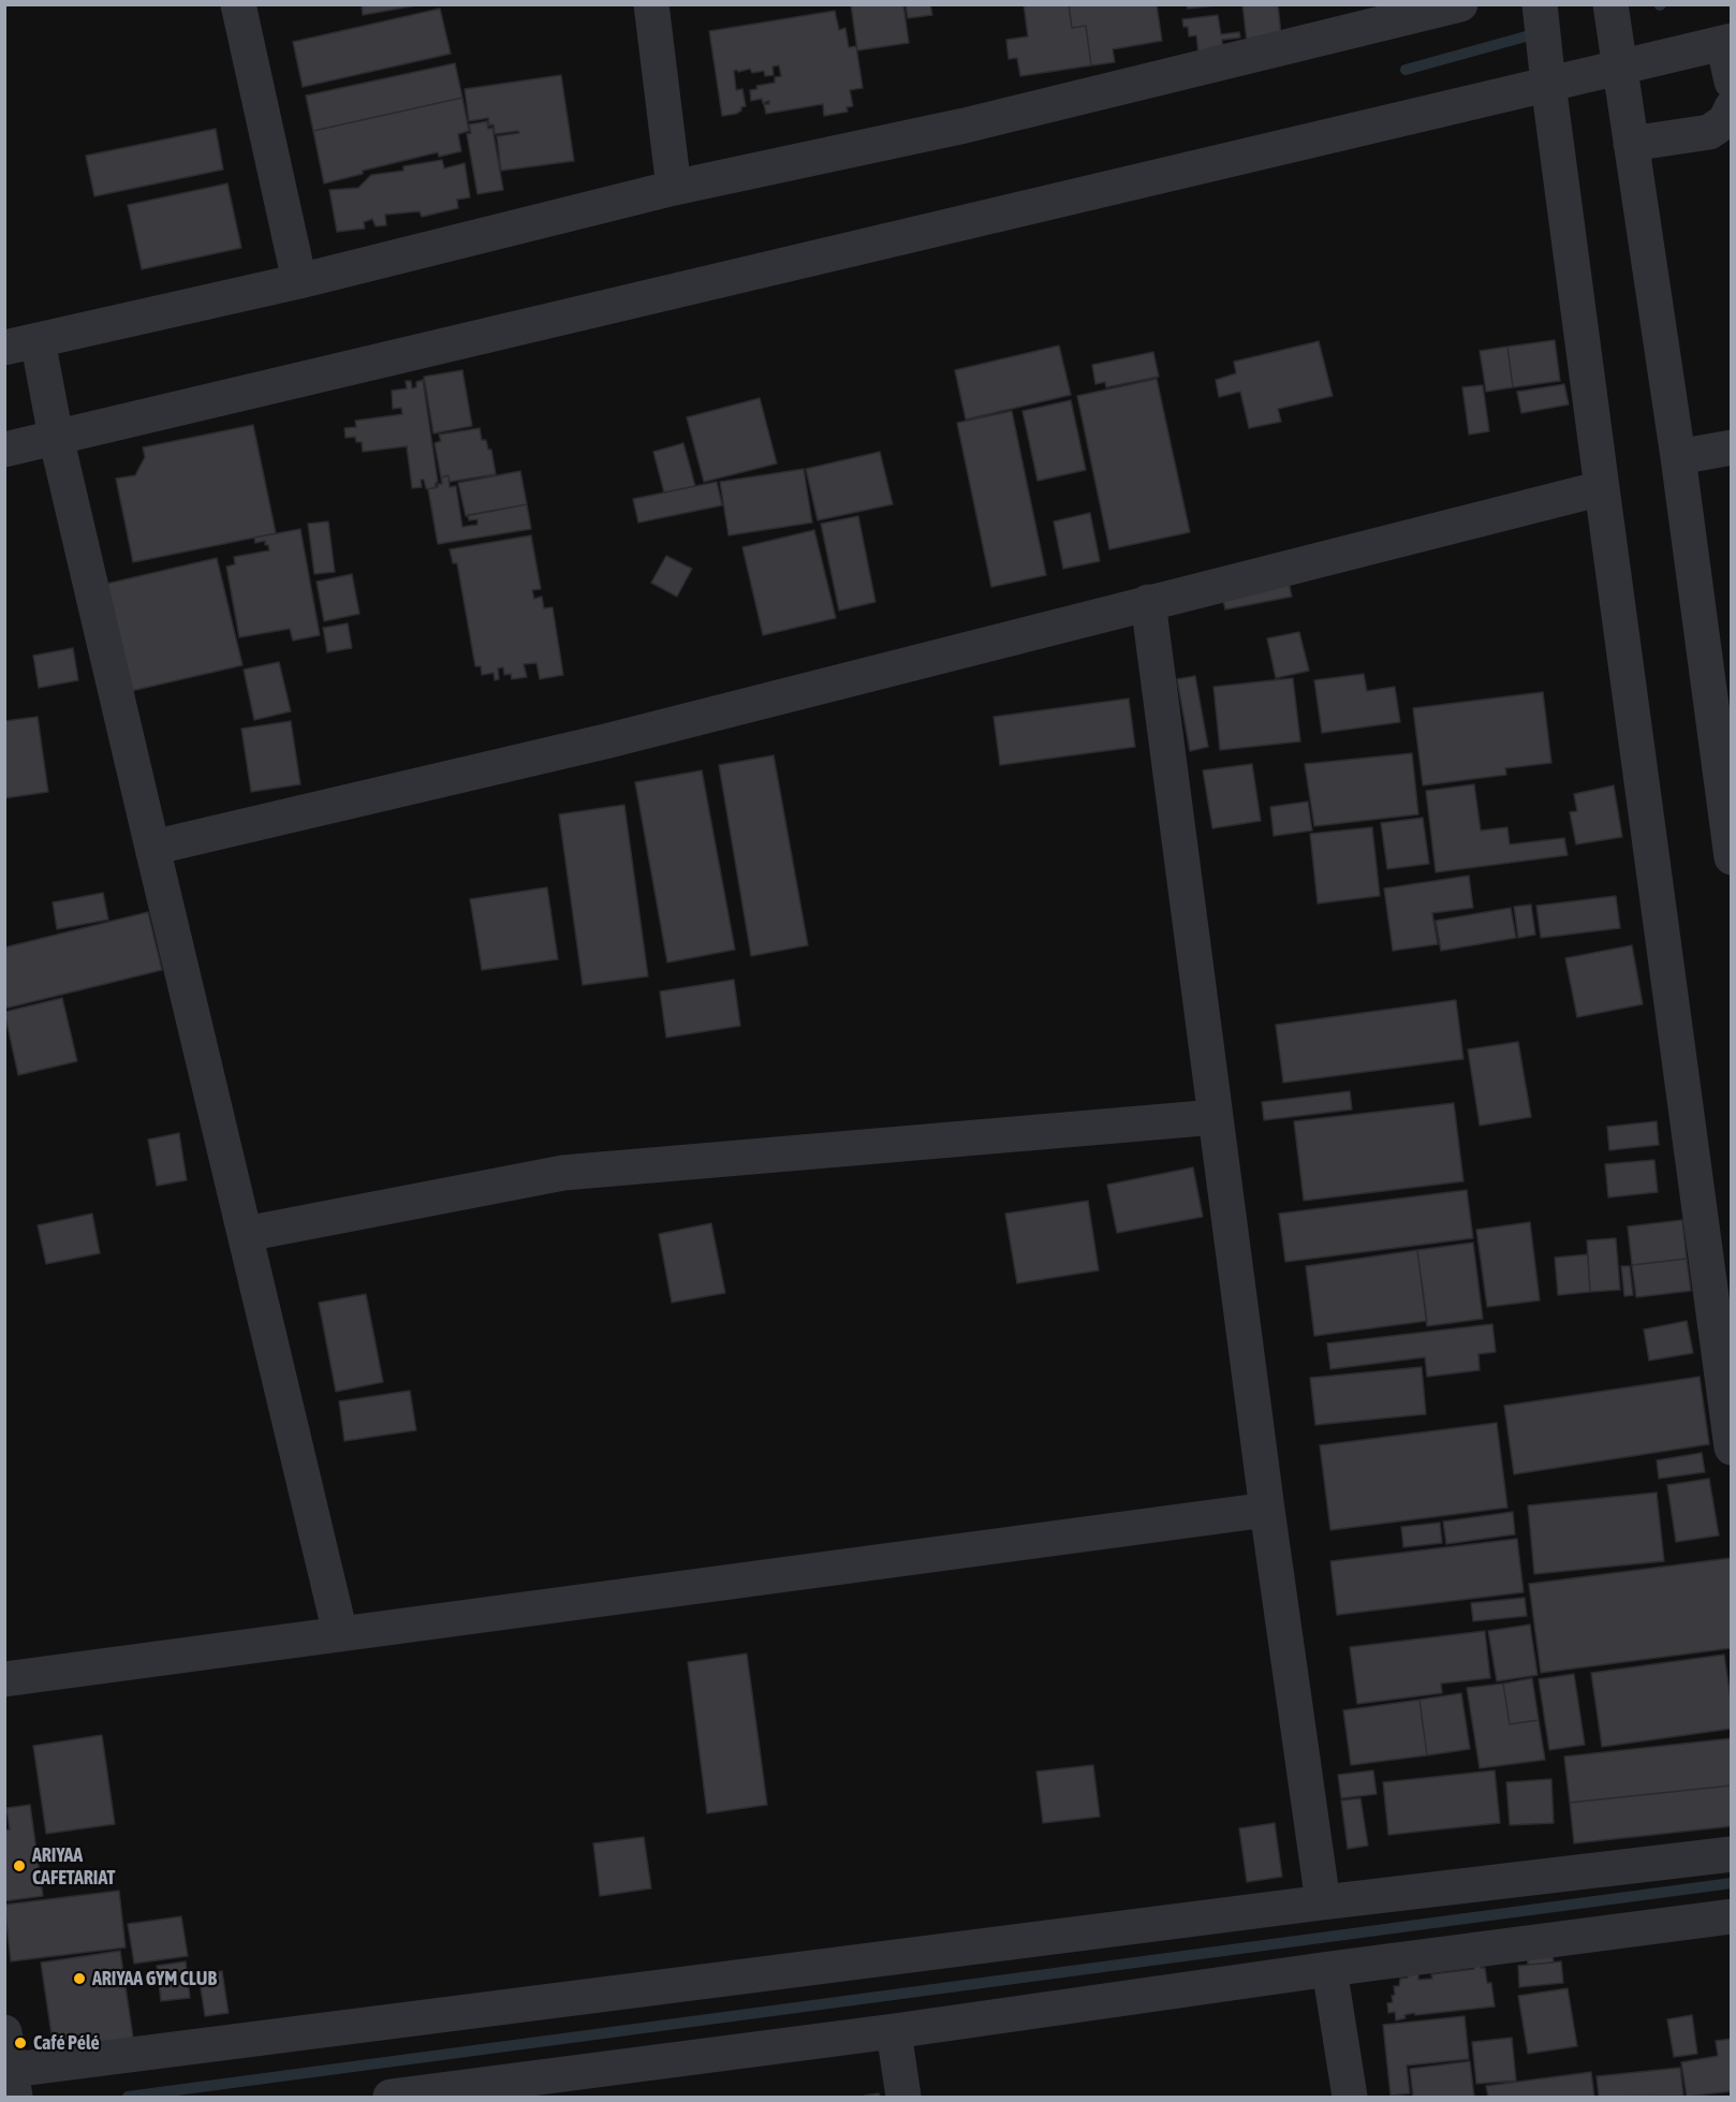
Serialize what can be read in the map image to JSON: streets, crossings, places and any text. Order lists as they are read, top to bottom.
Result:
{
  "places": ["ARIYAA CAFETARIAT", "ARIYAA GYM CLUB", "Café Pélé"]
}
